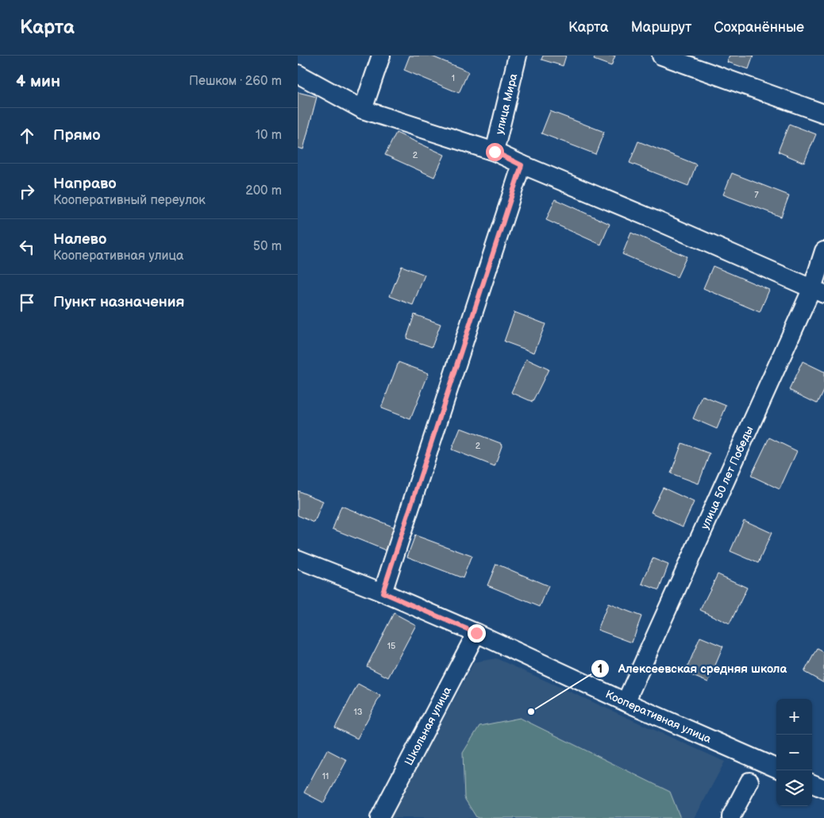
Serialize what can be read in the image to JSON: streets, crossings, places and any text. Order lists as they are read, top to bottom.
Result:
{
  "streets": {
    "street": [
      "улица Мира",
      "улица 50 лет Победы",
      "Кооперативная улица",
      "Школьная улица"
    ]
  },
  "crossings": [
    ["улица 50 лет Победы", "Кооперативная улица"],
    ["Кооперативная улица", "Школьная улица"]
  ],
  "places": ["Алексеевская средняя школа"],
  "house_numbers": [
    "1",
    "2",
    "7",
    "2",
    "15",
    "13",
    "11"
  ],
  "page": {
    "header": "Карта",
    "nav": ["Карта", "Маршрут", "Сохранённые"],
    "heading": ["4 мин", "Пешком · 260 m"],
    "list": [
      ["Прямо", "10 m"],
      ["Направо", "Кооперативный переулок", "200 m"],
      ["Налево", "Кооперативная улица", "50 m"],
      "Пункт назначения"
    ],
    "map_buttons": ["+", "−"]
  }
}
